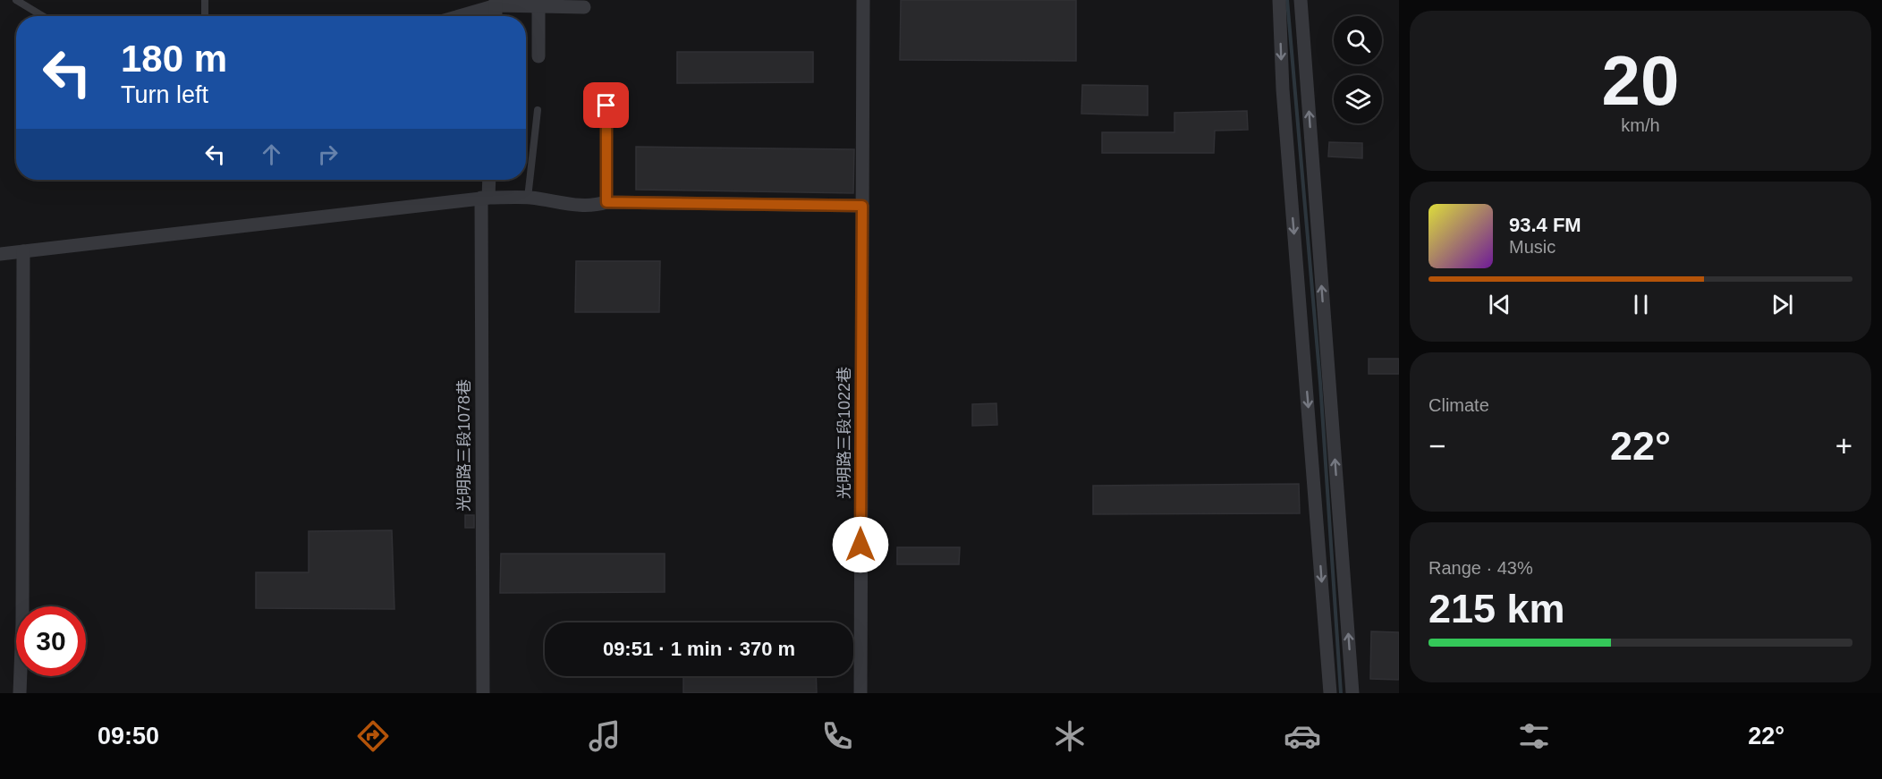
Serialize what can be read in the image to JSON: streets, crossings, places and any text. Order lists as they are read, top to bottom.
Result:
{
  "streets": {
    "street": ["光明路三段1022巷", "光明路三段1078巷"]
  },
  "page": {
    "tile": [
      ["20", "km/h"],
      "Climate",
      ["Range · 43%", "215 km"]
    ],
    "turn": ["180 m", "Turn left"],
    "song": ["93.4 FM", "Music"],
    "heat": ["−", "22°", "+"],
    "limit": "30",
    "trip": "09:51 · 1 min · 370 m",
    "tabs": ["09:50", "22°"]
  }
}
